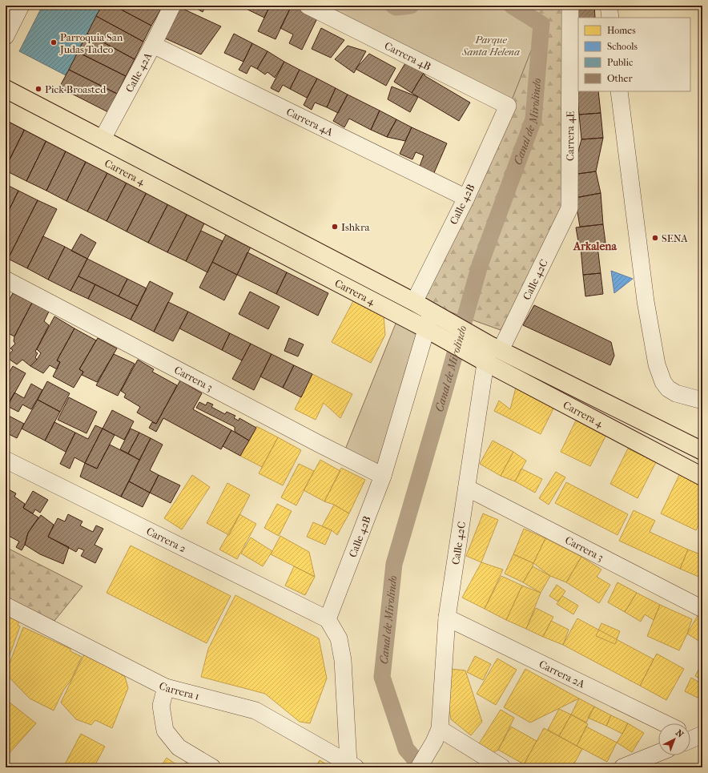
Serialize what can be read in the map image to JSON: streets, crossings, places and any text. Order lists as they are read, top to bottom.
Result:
{
  "streets": {
    "main road": ["Carrera 4"],
    "street": [
      "Carrera 4B",
      "Calle 42A",
      "Carrera 4A",
      "Carrera 4E",
      "Calle 42B",
      "Calle 42C",
      "Carrera 3",
      "Carrera 2",
      "Carrera 2A",
      "Carrera 1"
    ]
  },
  "crossings": [
    ["Carrera 4B", "Calle 42B"],
    ["Calle 42A", "Carrera 4A"],
    ["Calle 42A", "Carrera 4"],
    ["Carrera 4A", "Calle 42B"],
    ["Carrera 4E", "Calle 42C"],
    ["Carrera 4", "Calle 42B"],
    ["Carrera 4", "Calle 42C"],
    ["Calle 42B", "Carrera 3"],
    ["Calle 42B", "Carrera 2"],
    ["Calle 42C", "Carrera 3"],
    ["Calle 42C", "Carrera 2A"]
  ],
  "districts": ["Arkalena"],
  "water": ["Canal de Mirolindo"],
  "parks": ["Parque Santa Helena"],
  "places": [
    "Parroquia San Judas Tadeo",
    "Pick Broasted",
    "Ishkra",
    "SENA"
  ],
  "legend": [
    "Homes",
    "Schools",
    "Public",
    "Other"
  ],
  "north": "top right"
}
